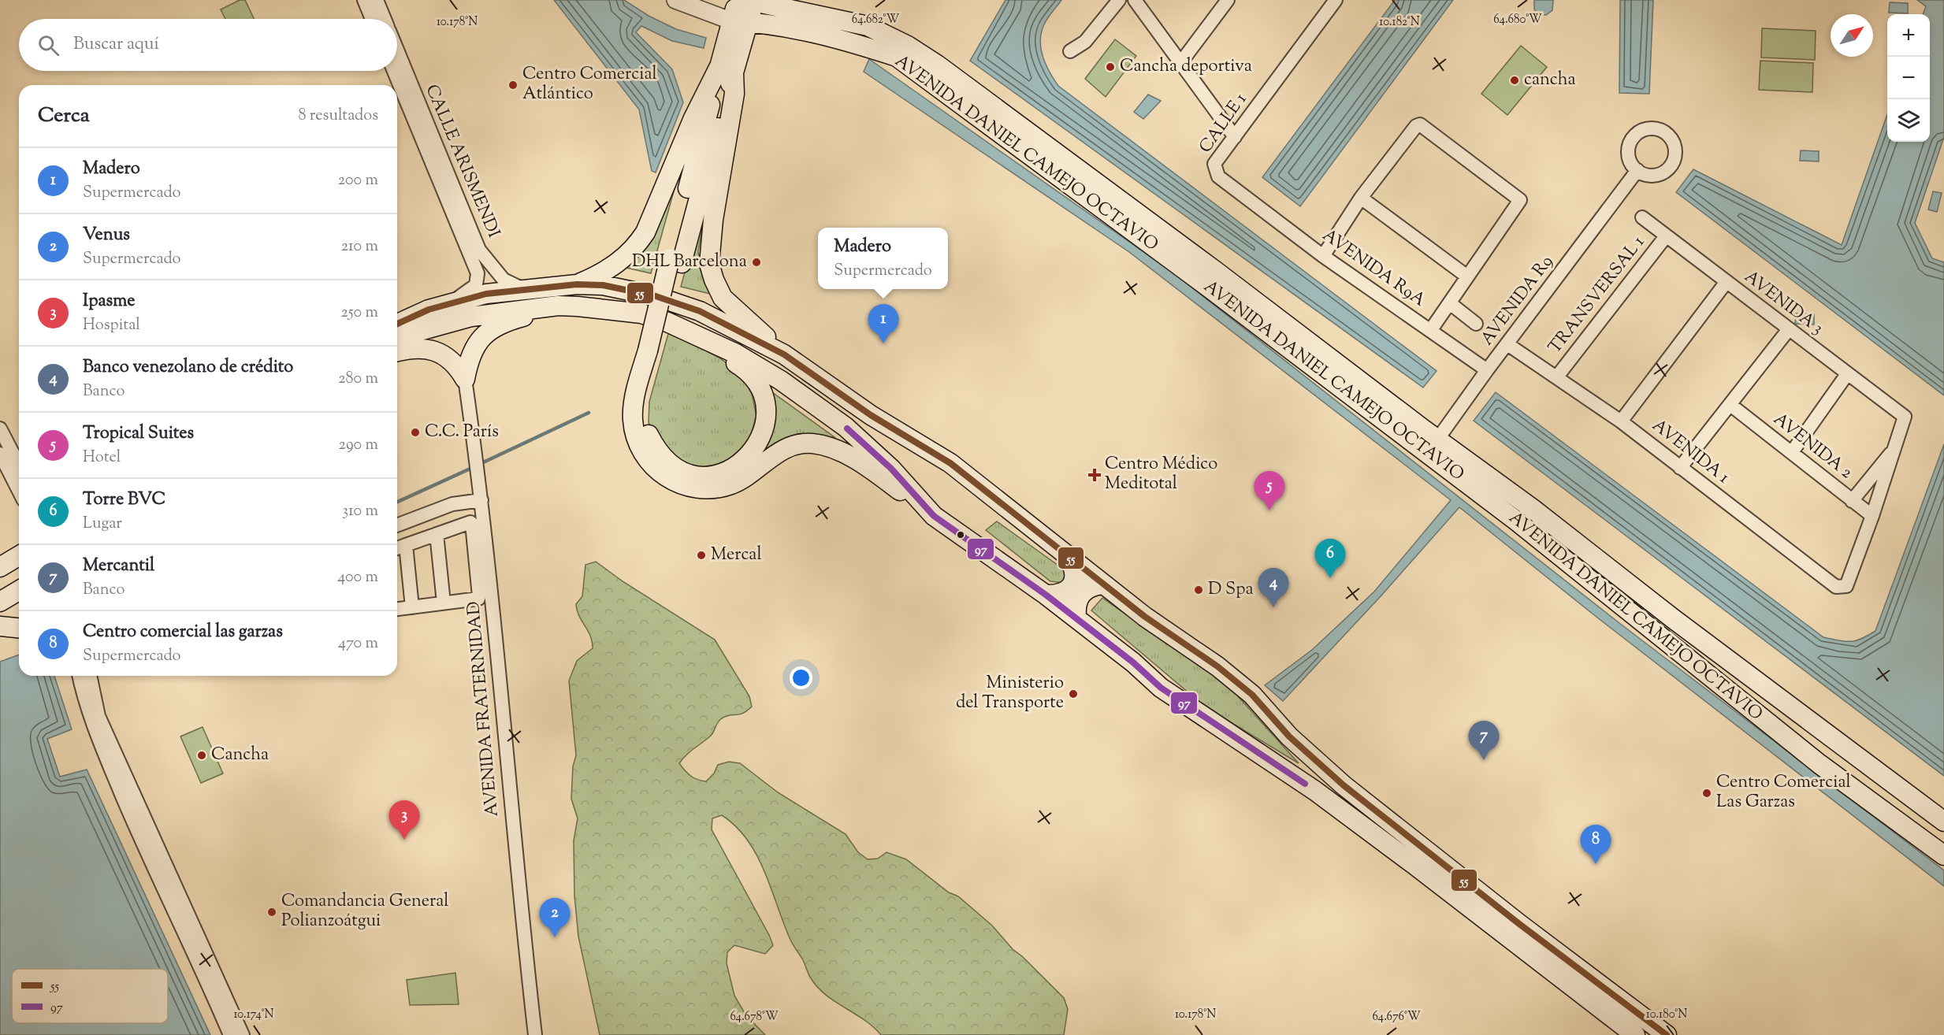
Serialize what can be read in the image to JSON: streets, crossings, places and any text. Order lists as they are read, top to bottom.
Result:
{
  "streets": {
    "main road": ["AVENIDA DANIEL CAMEJO OCTAVIO"],
    "street": [
      "CALLE 1",
      "CALLE ARISMENDI",
      "AVENIDA R9A",
      "TRANSVERSAL 1",
      "AVENIDA R9",
      "AVENIDA 3",
      "AVENIDA 2",
      "AVENIDA 1",
      "AVENIDA FRATERNIDAD"
    ]
  },
  "crossings": [
    ["CALLE 1", "AVENIDA R9A"],
    ["AVENIDA DANIEL CAMEJO OCTAVIO", "AVENIDA R9"],
    ["AVENIDA R9A", "AVENIDA R9"],
    ["TRANSVERSAL 1", "AVENIDA 3"],
    ["TRANSVERSAL 1", "AVENIDA 1"],
    ["AVENIDA R9", "AVENIDA 1"],
    ["AVENIDA 2", "AVENIDA 1"]
  ],
  "places": {
    "other": [
      "Cancha deportiva",
      "cancha",
      "Centro Comercial Atlántico",
      "DHL Barcelona",
      "C.C. París",
      "Mercal",
      "D Spa",
      "Ministerio del Transporte",
      "Cancha",
      "Centro Comercial Las Garzas",
      "Comandancia General Polianzoátgui"
    ],
    "health": ["Centro Médico Meditotal"]
  },
  "lines": ["transit line 55", "transit line 97"],
  "legend": ["55", "97"],
  "north": "top right",
  "page": {
    "map_buttons": ["+", "−"],
    "search": "Buscar aquí",
    "heading": ["Cerca", "8 resultados"],
    "list": [
      {
        "mark": "1",
        "name": "Madero",
        "note": "Supermercado",
        "value": "200 m"
      },
      {
        "mark": "2",
        "name": "Venus",
        "note": "Supermercado",
        "value": "210 m"
      },
      {
        "mark": "3",
        "name": "Ipasme",
        "note": "Hospital",
        "value": "250 m"
      },
      {
        "mark": "4",
        "name": "Banco venezolano de crédito",
        "note": "Banco",
        "value": "280 m"
      },
      {
        "mark": "5",
        "name": "Tropical Suites",
        "note": "Hotel",
        "value": "290 m"
      },
      {
        "mark": "6",
        "name": "Torre BVC",
        "note": "Lugar",
        "value": "310 m"
      },
      {
        "mark": "7",
        "name": "Mercantil",
        "note": "Banco",
        "value": "400 m"
      },
      {
        "mark": "8",
        "name": "Centro comercial las garzas",
        "note": "Supermercado",
        "value": "470 m"
      }
    ],
    "popup": ["Madero", "Supermercado"],
    "pins": [
      "1",
      "5",
      "6",
      "4",
      "7",
      "3",
      "8",
      "2"
    ]
  },
  "coordinates": [
    "64.680°W",
    "64.682°W",
    "10.178°N",
    "10.182°N",
    "10.174°N",
    "10.180°N",
    "64.678°W",
    "64.676°W"
  ]
}
